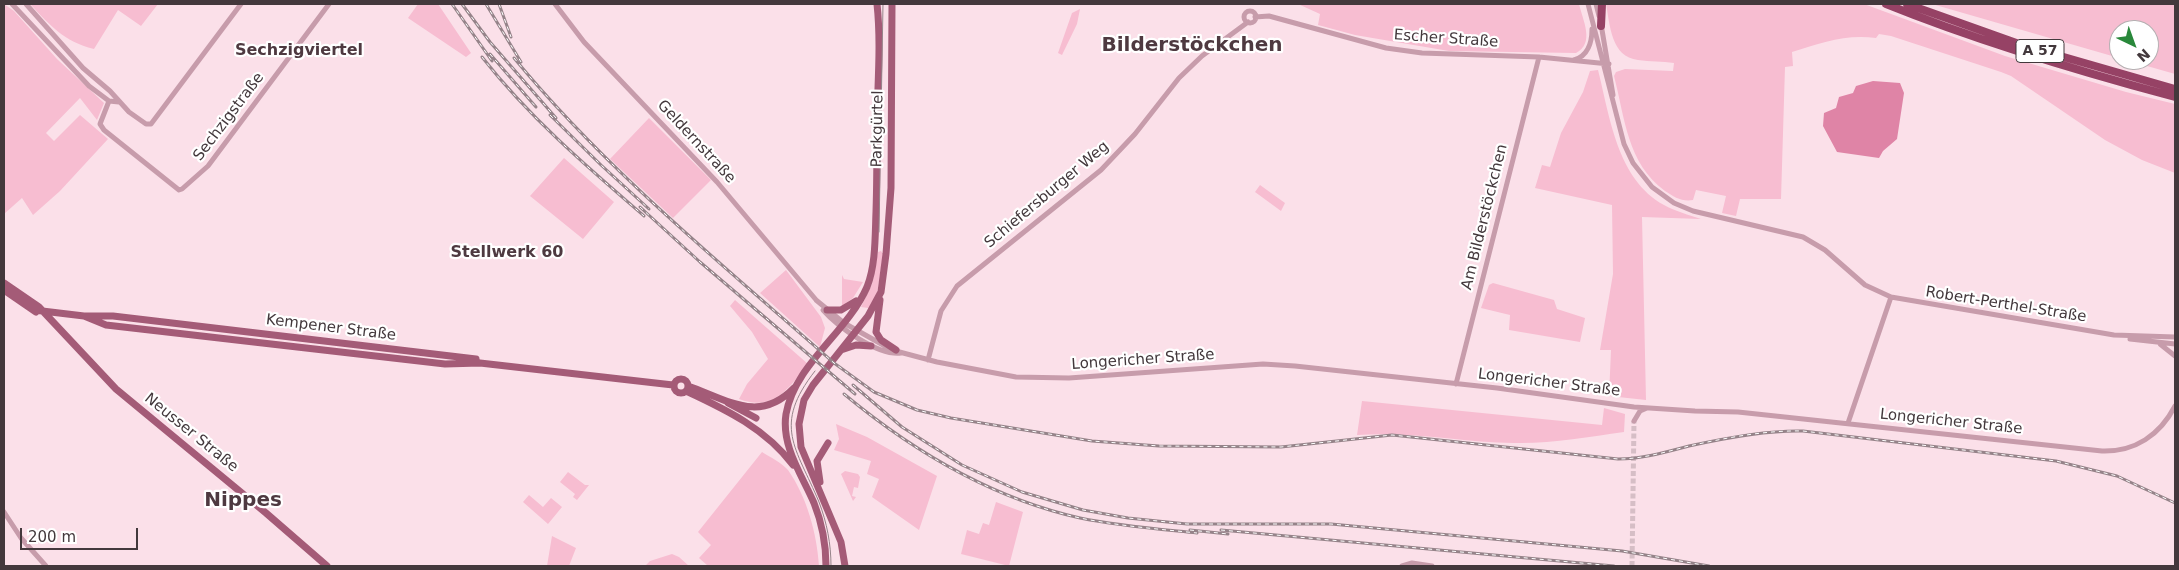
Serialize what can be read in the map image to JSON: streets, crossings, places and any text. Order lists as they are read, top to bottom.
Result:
{
  "streets": {
    "highway": ["A 57"],
    "main road": ["Parkgürtel", "Kempener Straße", "Neusser Straße"],
    "street": [
      "Escher Straße",
      "Sechzigstraße",
      "Geldernstraße",
      "Schiefersburger Weg",
      "Am Bilderstöckchen",
      "Robert-Perthel-Straße",
      "Longericher Straße"
    ]
  },
  "crossings": [
    ["Escher Straße", "Schiefersburger Weg"],
    ["Escher Straße", "Am Bilderstöckchen"],
    ["Escher Straße", "Robert-Perthel-Straße"],
    ["Parkgürtel", "Geldernstraße"],
    ["Parkgürtel", "Kempener Straße"],
    ["Parkgürtel", "Longericher Straße"],
    ["Geldernstraße", "Longericher Straße"],
    ["Schiefersburger Weg", "Longericher Straße"],
    ["Am Bilderstöckchen", "Longericher Straße"],
    ["Kempener Straße", "Neusser Straße"]
  ],
  "districts": [
    "Bilderstöckchen",
    "Sechzigviertel",
    "Stellwerk 60",
    "Nippes"
  ],
  "scale_bar": "200 m",
  "north": "bottom right"
}
